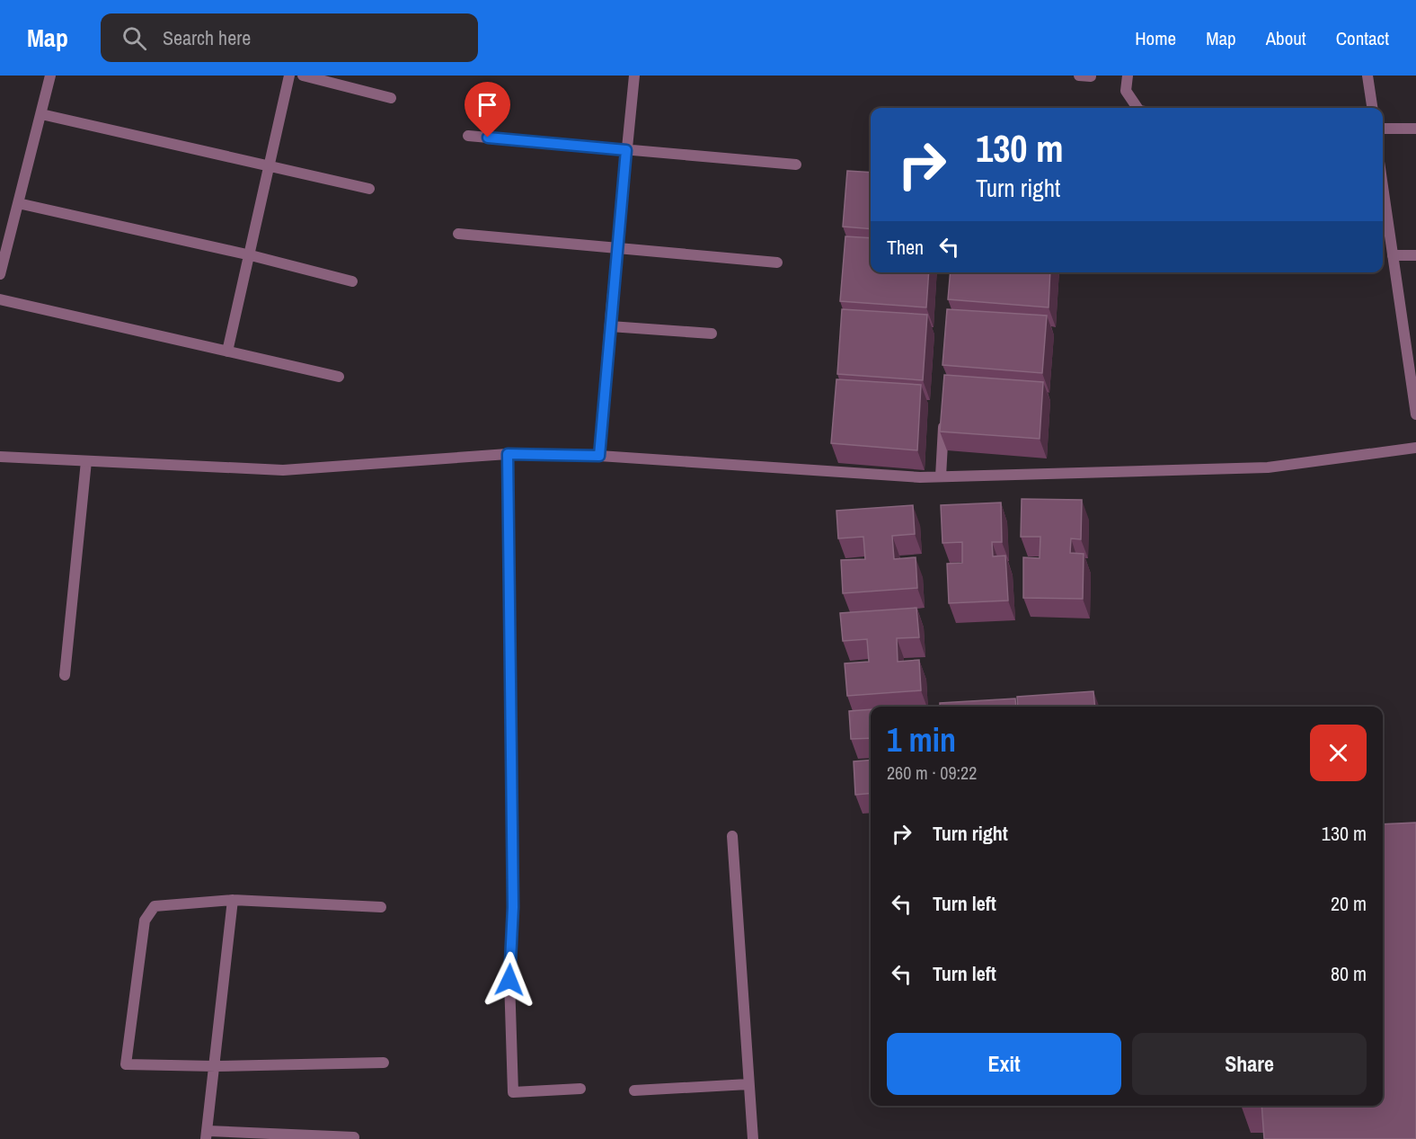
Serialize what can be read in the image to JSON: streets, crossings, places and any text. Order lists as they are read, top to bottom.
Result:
{
  "page": {
    "header": "Map",
    "search": "Search here",
    "nav": [
      "Home",
      "Map",
      "About",
      "Contact"
    ],
    "turn": ["130 m", "Turn right"],
    "then": "Then",
    "heading": ["1 min", "260 m · 09:22"],
    "list": [
      {
        "name": "Turn right",
        "value": "130 m"
      },
      {
        "name": "Turn left",
        "value": "20 m"
      },
      {
        "name": "Turn left",
        "value": "80 m"
      }
    ],
    "buttons": ["Exit", "Share"]
  }
}
